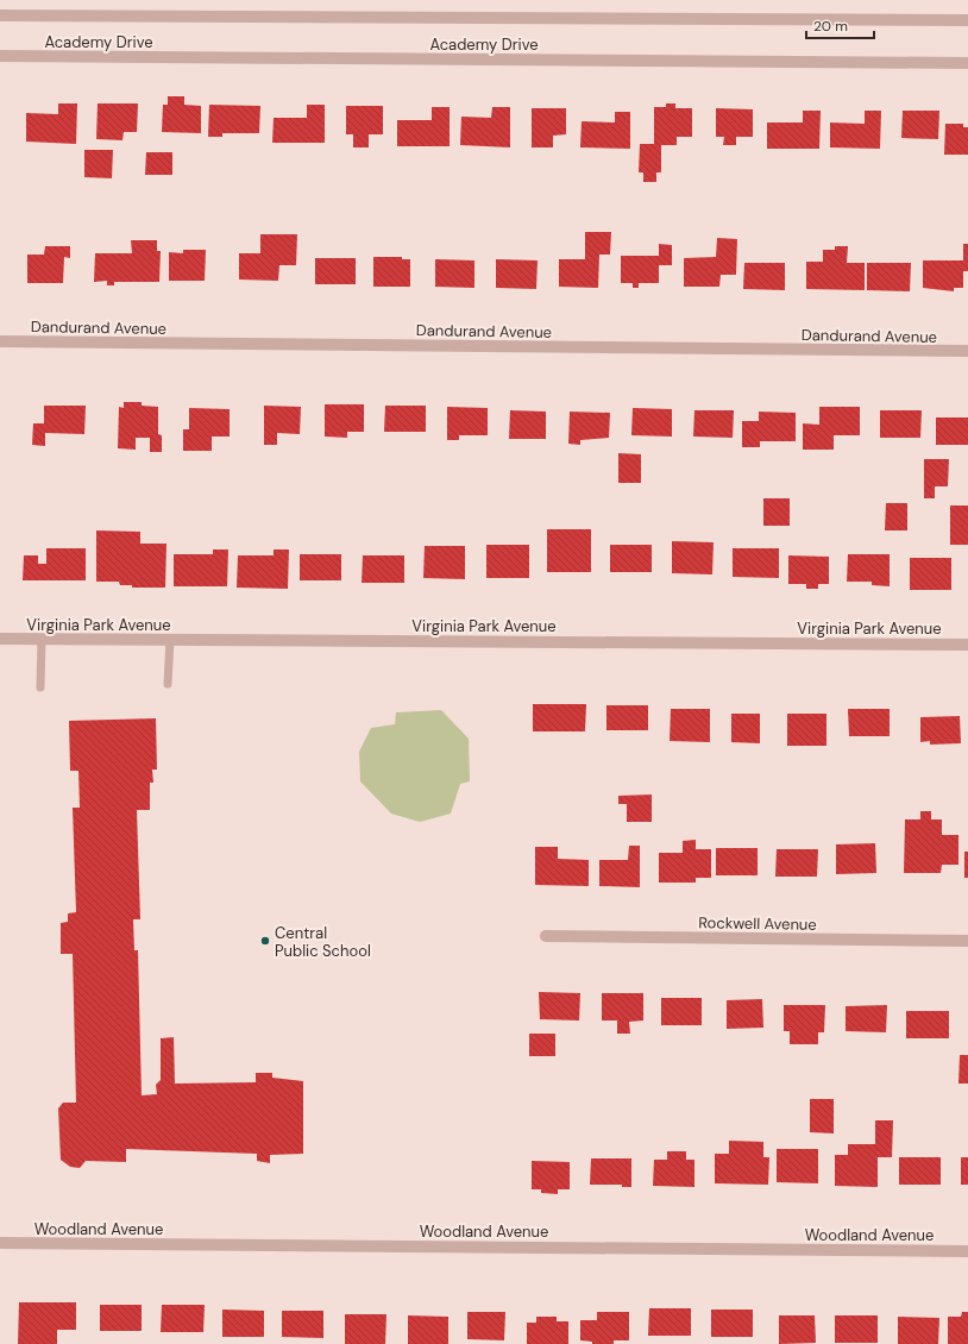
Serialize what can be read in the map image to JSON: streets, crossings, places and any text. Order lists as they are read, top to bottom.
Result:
{
  "streets": {
    "street": [
      "Academy Drive",
      "Dandurand Avenue",
      "Virginia Park Avenue",
      "Rockwell Avenue",
      "Woodland Avenue"
    ]
  },
  "places": ["Central Public School"],
  "scale_bar": "20 m"
}
